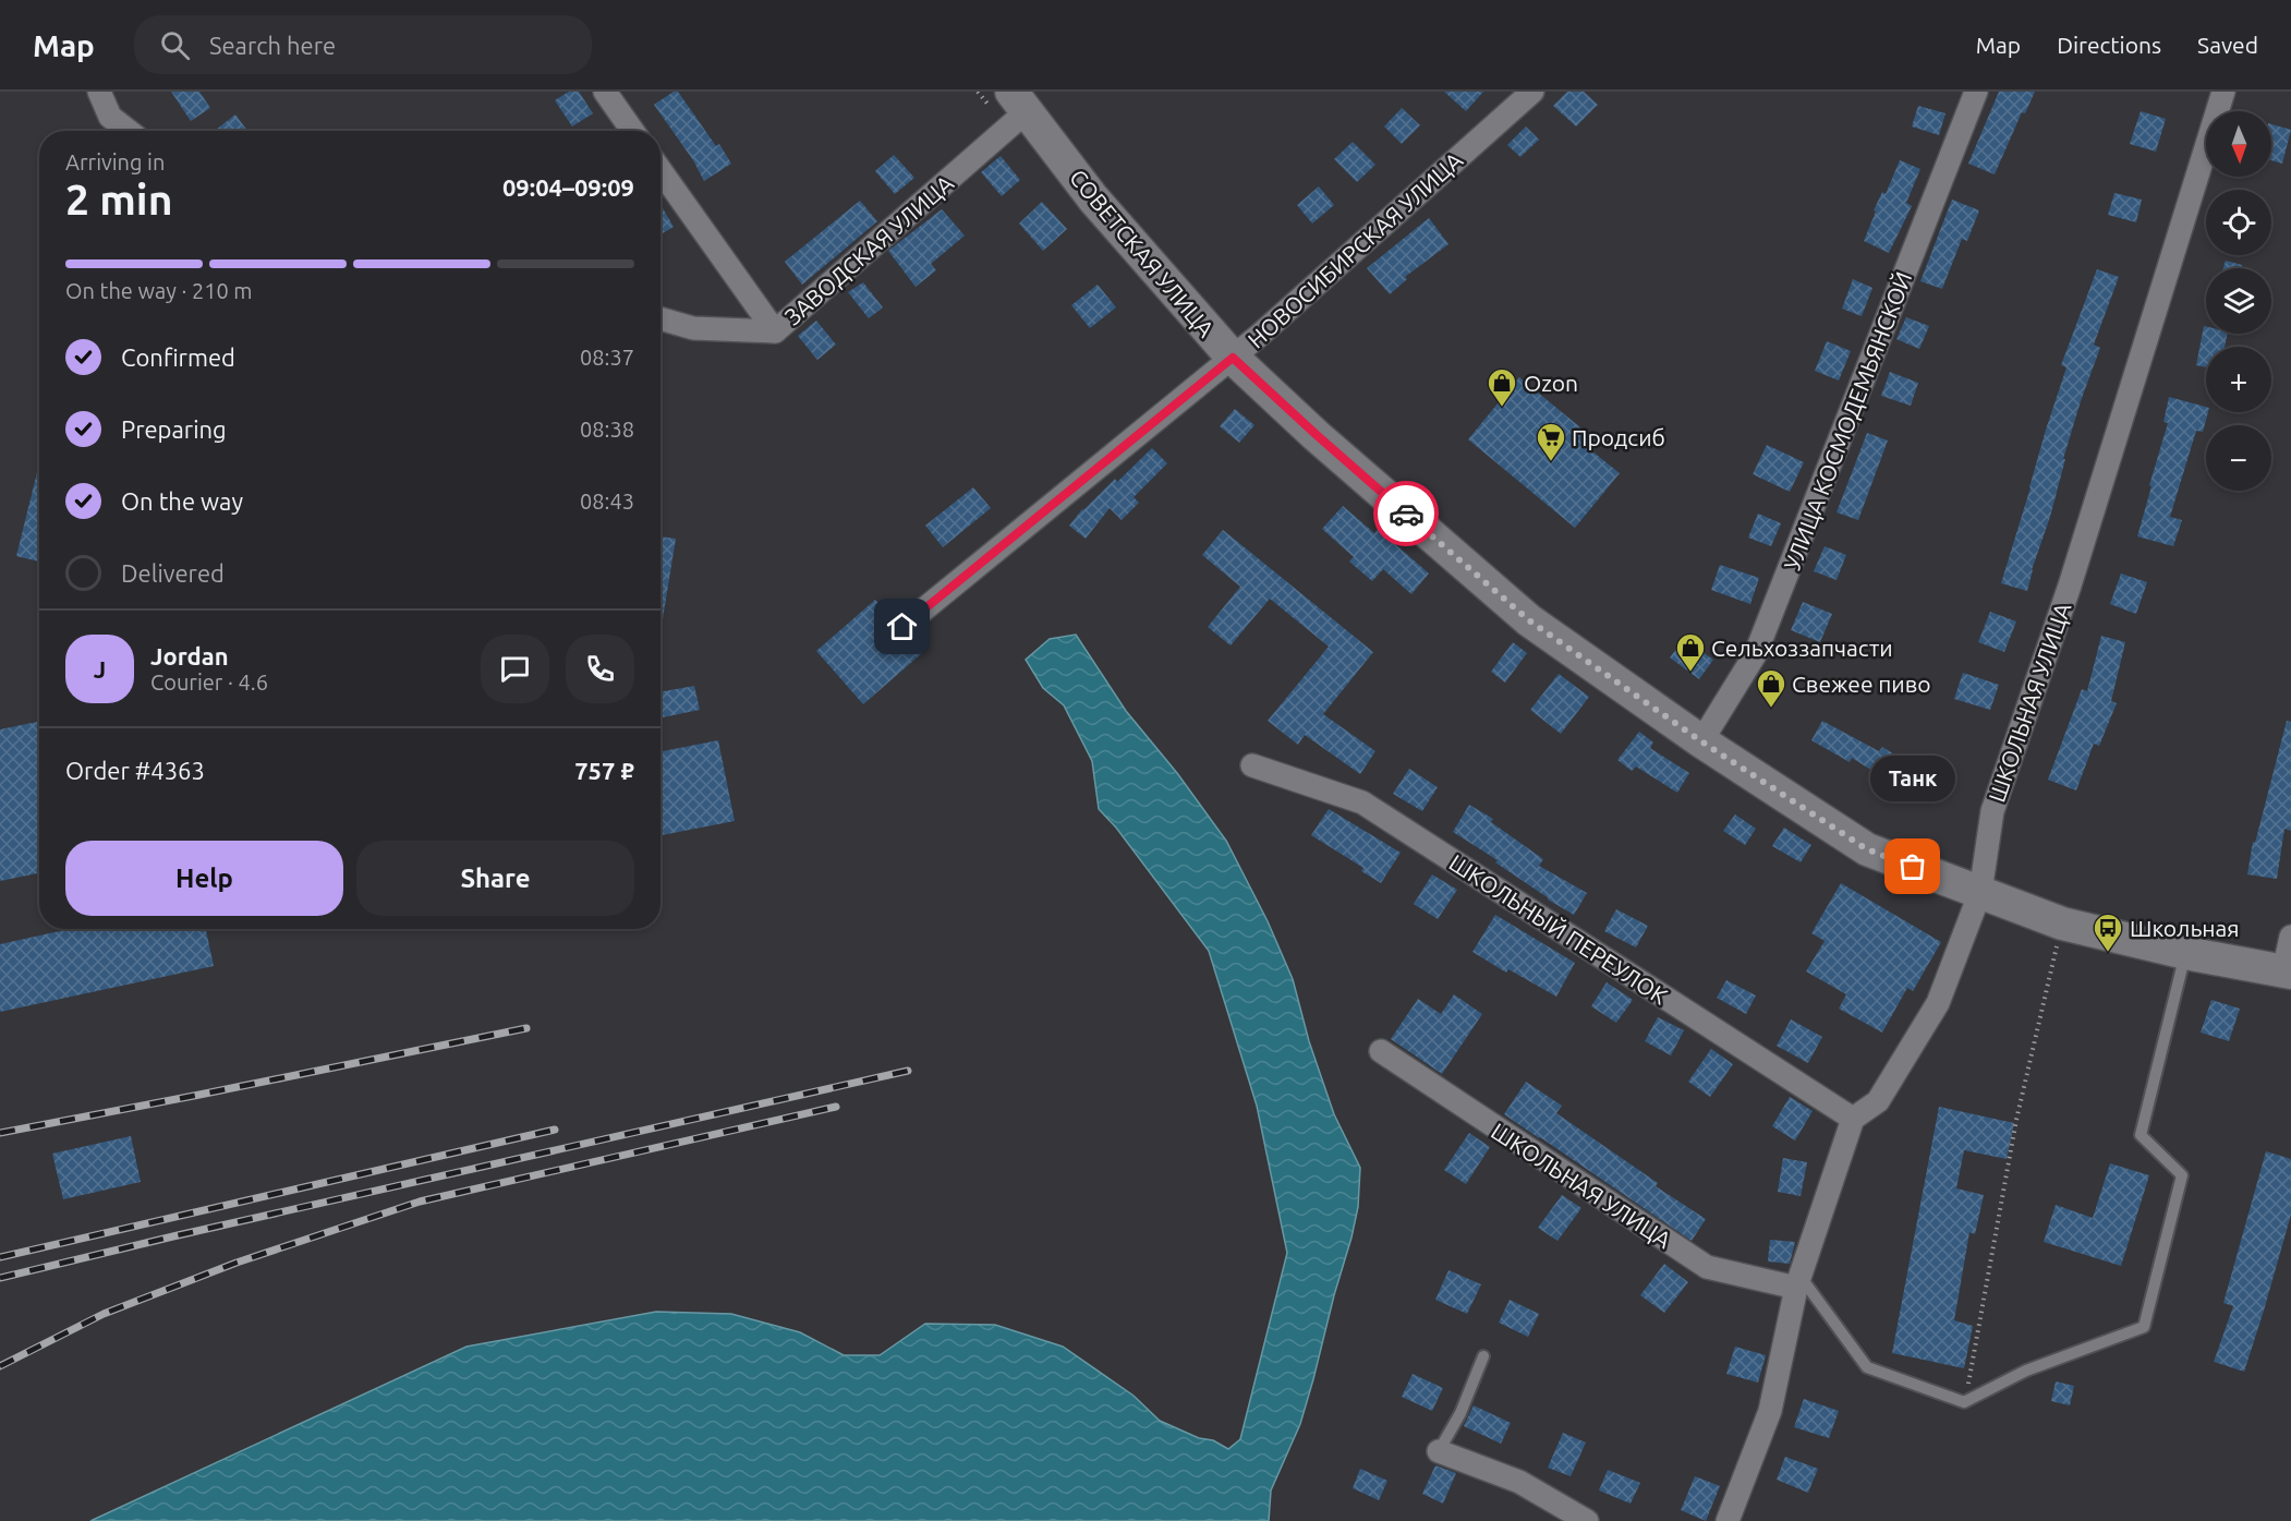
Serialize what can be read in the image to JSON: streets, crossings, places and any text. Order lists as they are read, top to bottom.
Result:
{
  "streets": {
    "main road": ["СОВЕТСКАЯ УЛИЦА"],
    "street": [
      "ЗАВОДСКАЯ УЛИЦА",
      "НОВОСИБИРСКАЯ УЛИЦА",
      "УЛИЦА КОСМОДЕМЬЯНСКОЙ",
      "ШКОЛЬНАЯ УЛИЦА",
      "ШКОЛЬНЫЙ ПЕРЕУЛОК"
    ]
  },
  "crossings": [
    ["ЗАВОДСКАЯ УЛИЦА", "СОВЕТСКАЯ УЛИЦА"],
    ["НОВОСИБИРСКАЯ УЛИЦА", "СОВЕТСКАЯ УЛИЦА"],
    ["СОВЕТСКАЯ УЛИЦА", "УЛИЦА КОСМОДЕМЬЯНСКОЙ"],
    ["СОВЕТСКАЯ УЛИЦА", "ШКОЛЬНАЯ УЛИЦА"],
    ["ШКОЛЬНАЯ УЛИЦА", "ШКОЛЬНЫЙ ПЕРЕУЛОК"]
  ],
  "places": {
    "shop": ["Ozon", "Сельхоззапчасти", "Свежее пиво"],
    "supermarket": ["Продсиб"],
    "other": ["Танк"],
    "bus stop": ["Школьная"]
  },
  "north": "bottom",
  "page": {
    "header": "Map",
    "search": "Search here",
    "nav": ["Map", "Directions", "Saved"],
    "map_buttons": ["+", "−"],
    "heading": ["2 min", "Arriving in", "09:04–09:09"],
    "panel": [
      "Jordan",
      "Courier · 4.6",
      "Order #4363",
      "757 ₽"
    ],
    "bar": "On the way · 210 m",
    "list": [
      ["Confirmed", "08:37"],
      ["Preparing", "08:38"],
      ["On the way", "08:43"],
      "Delivered"
    ],
    "round": "J",
    "bubble": "Танк",
    "buttons": ["Help", "Share"]
  }
}
